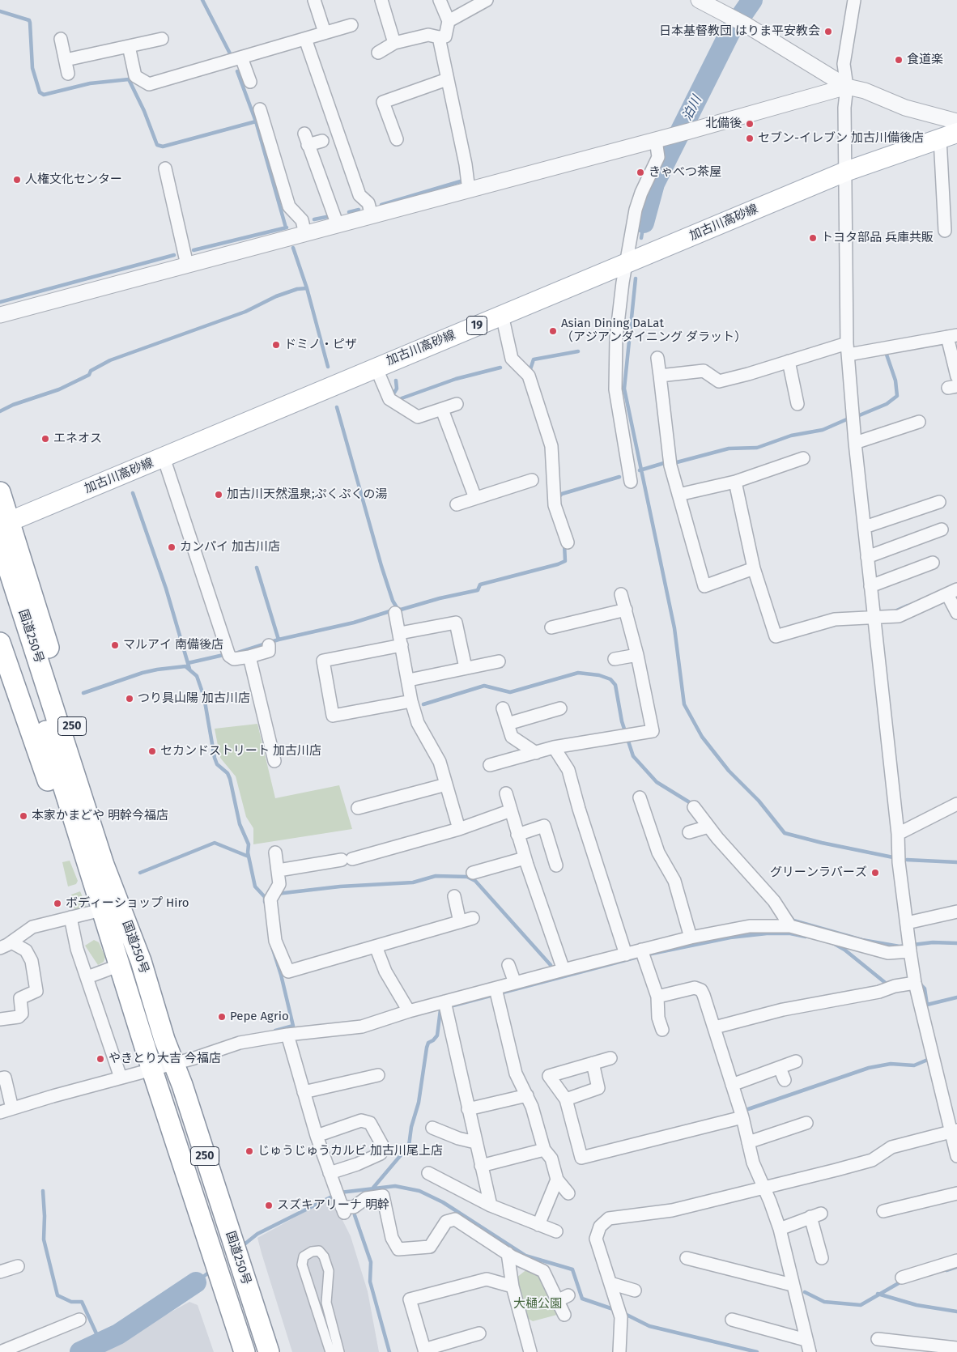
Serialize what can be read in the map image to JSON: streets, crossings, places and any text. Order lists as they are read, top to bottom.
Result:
{
  "streets": {
    "highway": ["国道250号", "250"],
    "main road": ["加古川高砂線", "19"]
  },
  "crossings": [
    ["加古川高砂線", "250"],
    ["国道250号", "250"]
  ],
  "water": ["泊川"],
  "parks": ["大樋公園"],
  "places": [
    "日本基督教団 はりま平安教会",
    "食道楽",
    "北備後",
    "セブン-イレブン 加古川備後店",
    "きゃべつ茶屋",
    "人権文化センター",
    "トヨタ部品 兵庫共販",
    "Asian Dining DaLat （アジアンダイニング ダラット）",
    "ドミノ・ピザ",
    "エネオス",
    "加古川天然温泉;ぷくぷくの湯",
    "カンパイ 加古川店",
    "マルアイ 南備後店",
    "つり具山陽 加古川店",
    "セカンドストリート 加古川店",
    "本家かまどや 明幹今福店",
    "グリーンラバーズ",
    "ボディーショップ Hiro",
    "Pepe Agrio",
    "やきとり大吉 今福店",
    "じゅうじゅうカルビ 加古川尾上店",
    "スズキアリーナ 明幹"
  ]
}
